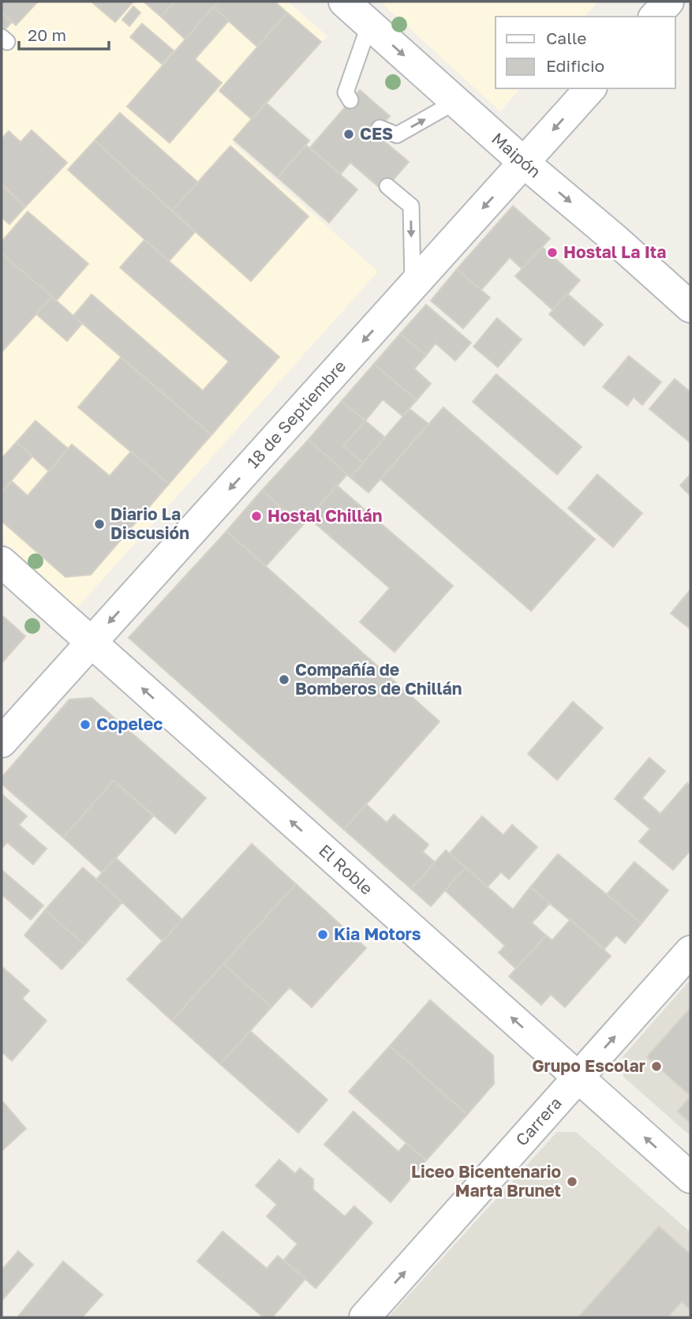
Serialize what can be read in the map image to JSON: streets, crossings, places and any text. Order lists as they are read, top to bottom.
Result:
{
  "streets": {
    "street": [
      "Maipón",
      "18 de Septiembre",
      "El Roble",
      "Carrera"
    ]
  },
  "crossings": [
    ["Maipón", "18 de Septiembre"],
    ["18 de Septiembre", "El Roble"],
    ["El Roble", "Carrera"]
  ],
  "one_way": [
    "Maipón",
    "18 de Septiembre",
    "El Roble",
    "Carrera"
  ],
  "places": [
    "CES",
    "Hostal La Ita",
    "Hostal Chillán",
    "Diario La Discusión",
    "Compañía de Bomberos de Chillán",
    "Copelec",
    "Kia Motors",
    "Grupo Escolar",
    "Liceo Bicentenario Marta Brunet"
  ],
  "legend": ["Calle", "Edificio"],
  "scale_bar": "20 m"
}
